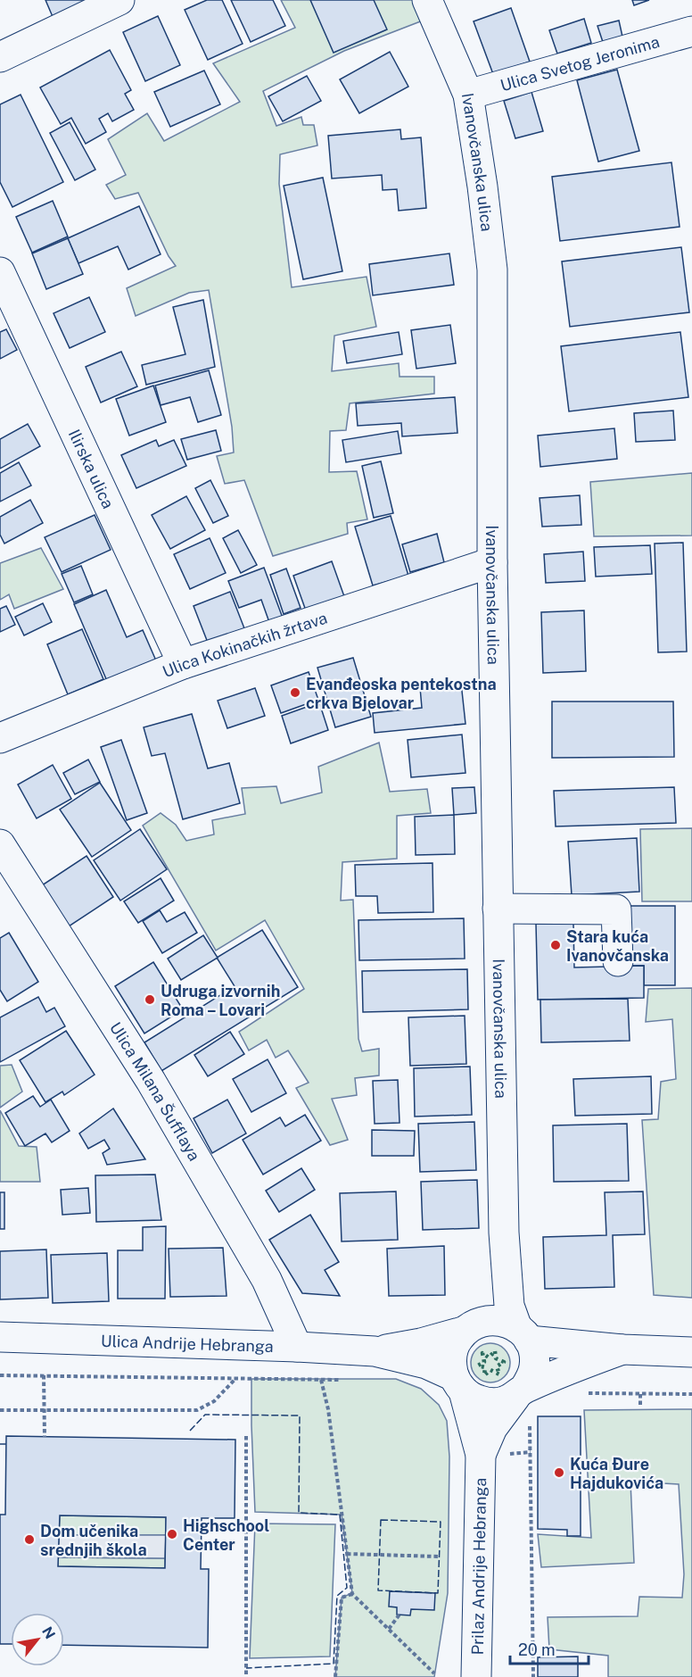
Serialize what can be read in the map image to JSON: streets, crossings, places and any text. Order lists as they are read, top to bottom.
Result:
{
  "streets": {
    "street": [
      "Ulica Svetog Jeronima",
      "Ivanovčanska ulica",
      "Ilirska ulica",
      "Ulica Kokinačkih žrtava",
      "Ulica Milana Šufflaya",
      "Ulica Andrije Hebranga",
      "Prilaz Andrije Hebranga"
    ]
  },
  "crossings": [
    ["Ulica Svetog Jeronima", "Ivanovčanska ulica"],
    ["Ivanovčanska ulica", "Ulica Kokinačkih žrtava"],
    ["Ivanovčanska ulica", "Ulica Andrije Hebranga"],
    ["Ivanovčanska ulica", "Prilaz Andrije Hebranga"],
    ["Ilirska ulica", "Ulica Kokinačkih žrtava"],
    ["Ulica Milana Šufflaya", "Ulica Andrije Hebranga"],
    ["Ulica Andrije Hebranga", "Prilaz Andrije Hebranga"]
  ],
  "places": [
    "Evanđeoska pentekostna crkva Bjelovar",
    "Stara kuća Ivanovčanska",
    "Udruga izvornih Roma – Lovari",
    "Kuća Đure Hajdukovića",
    "Highschool Center",
    "Dom učenika srednjih škola"
  ],
  "scale_bar": "20 m",
  "north": "top right"
}
